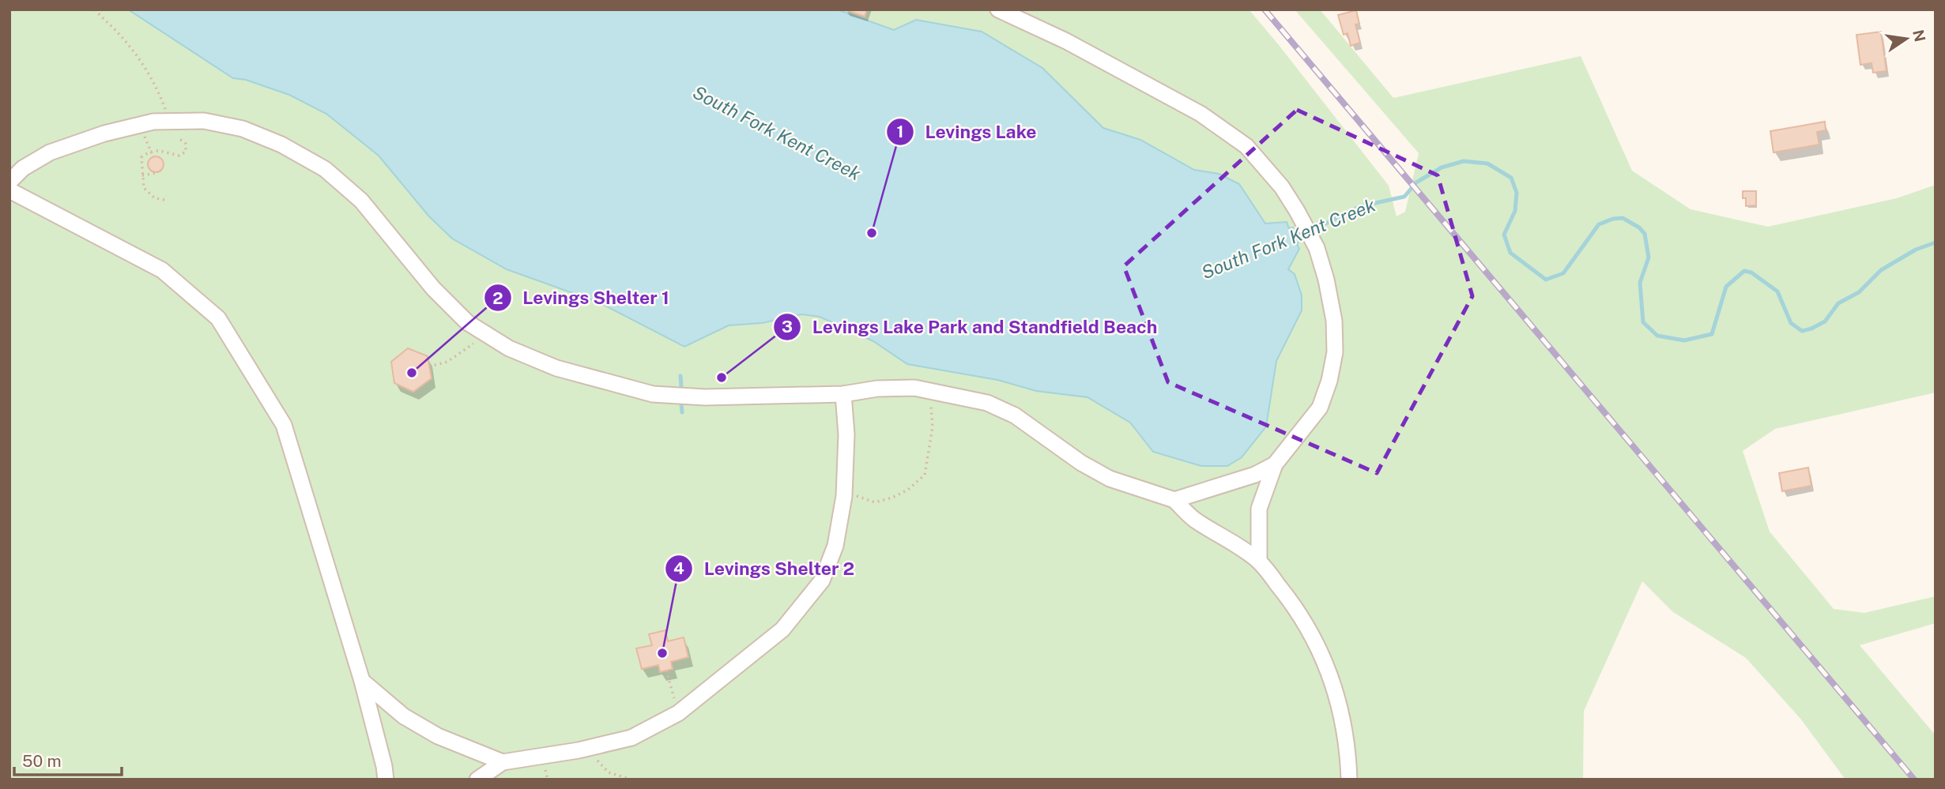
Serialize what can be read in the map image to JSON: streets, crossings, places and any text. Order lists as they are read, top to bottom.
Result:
{
  "water": ["South Fork Kent Creek"],
  "places": [
    "Levings Lake",
    "Levings Shelter 1",
    "Levings Lake Park and Standfield Beach",
    "Levings Shelter 2"
  ],
  "scale_bar": "50 m",
  "north": "right"
}
